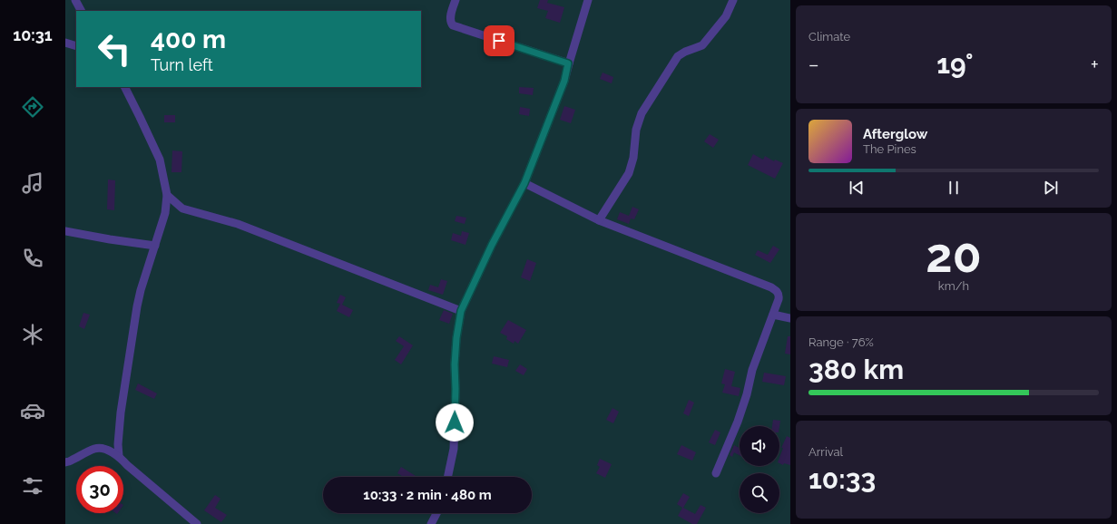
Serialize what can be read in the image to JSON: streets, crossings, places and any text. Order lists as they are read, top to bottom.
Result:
{
  "page": {
    "tabs": "10:31",
    "tile": [
      "Climate",
      ["20", "km/h"],
      ["Range · 76%", "380 km"],
      ["Arrival", "10:33"]
    ],
    "turn": ["400 m", "Turn left"],
    "heat": ["−", "19°", "+"],
    "song": ["Afterglow", "The Pines"],
    "limit": "30",
    "trip": "10:33 · 2 min · 480 m"
  }
}
